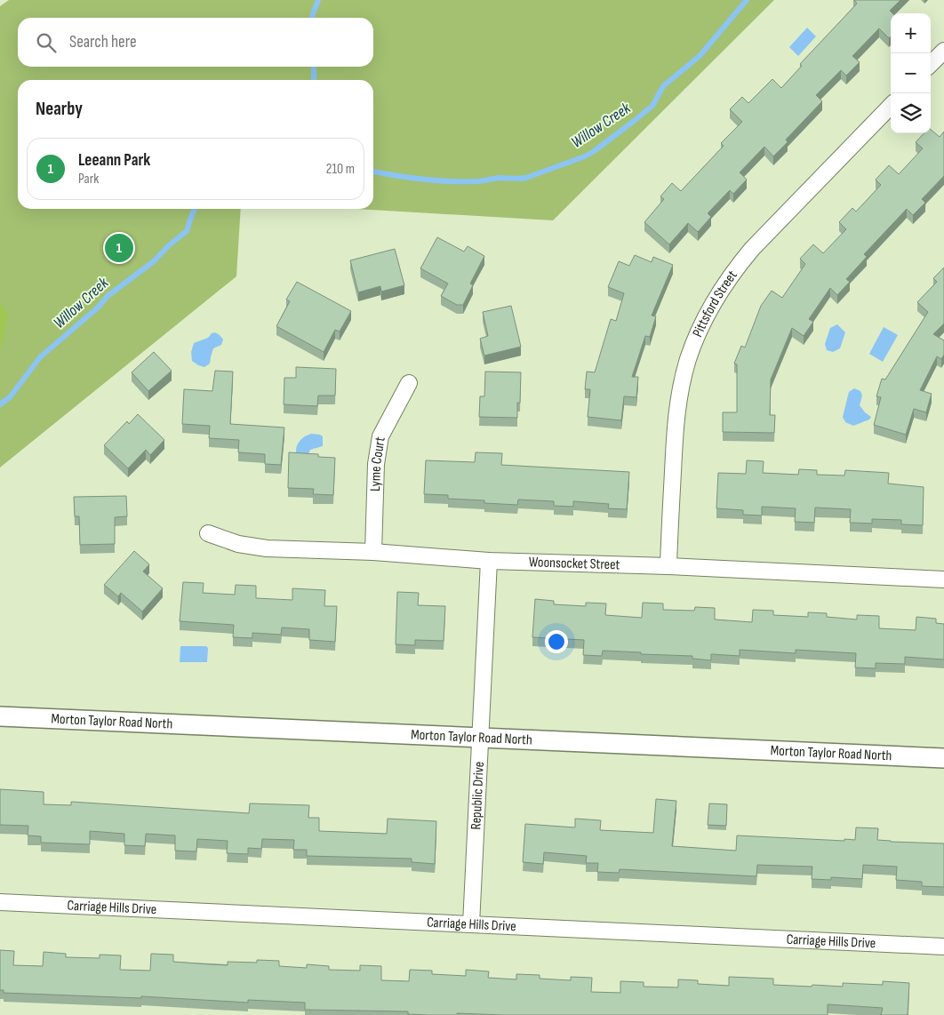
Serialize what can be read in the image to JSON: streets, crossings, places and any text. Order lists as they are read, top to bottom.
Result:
{
  "streets": {
    "street": [
      "Pittsford Street",
      "Lyme Court",
      "Woonsocket Street",
      "Morton Taylor Road North",
      "Republic Drive",
      "Carriage Hills Drive"
    ]
  },
  "crossings": [
    ["Pittsford Street", "Woonsocket Street"],
    ["Lyme Court", "Woonsocket Street"],
    ["Woonsocket Street", "Republic Drive"],
    ["Morton Taylor Road North", "Republic Drive"],
    ["Republic Drive", "Carriage Hills Drive"]
  ],
  "water": ["Willow Creek"],
  "page": {
    "map_buttons": ["+", "−"],
    "search": "Search here",
    "heading": "Nearby",
    "list": [
      {
        "mark": "1",
        "name": "Leeann Park",
        "note": "Park",
        "value": "210 m"
      }
    ],
    "pins": "1"
  }
}
